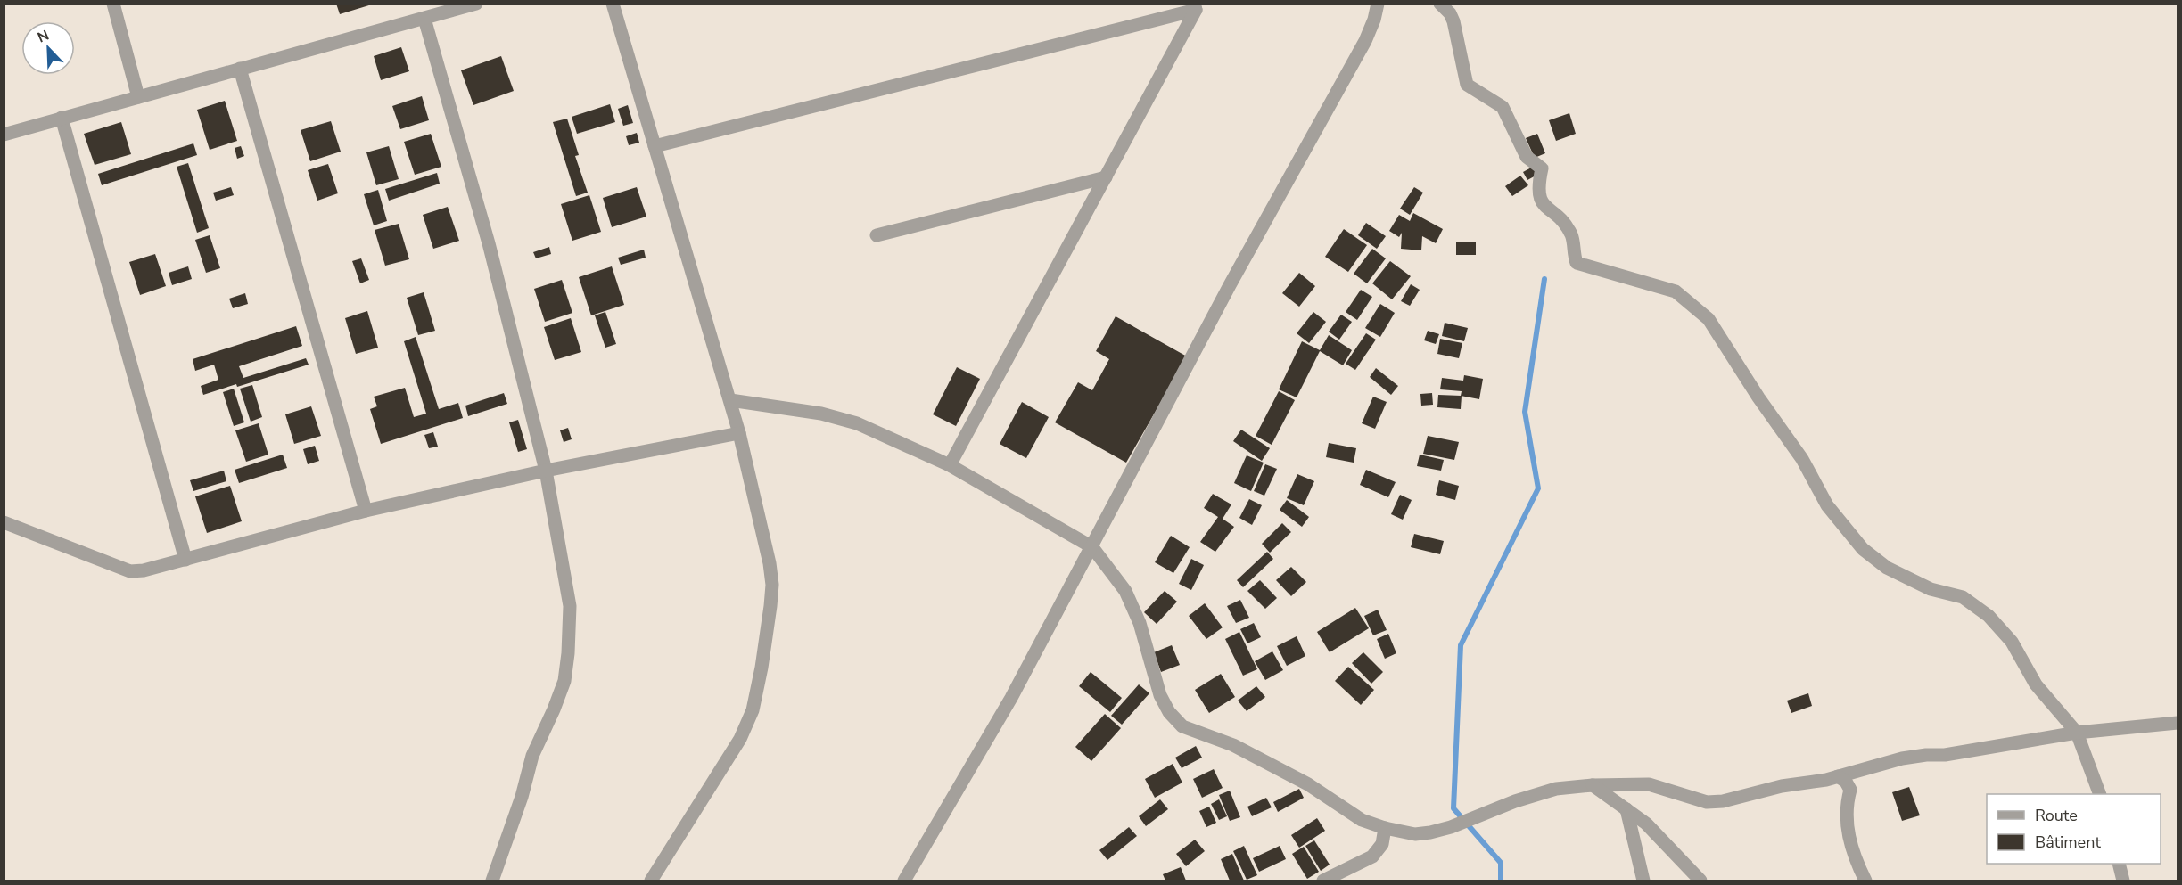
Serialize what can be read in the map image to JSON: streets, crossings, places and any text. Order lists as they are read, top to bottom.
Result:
{
  "legend": ["Route", "Bâtiment"],
  "north": "top left"
}
